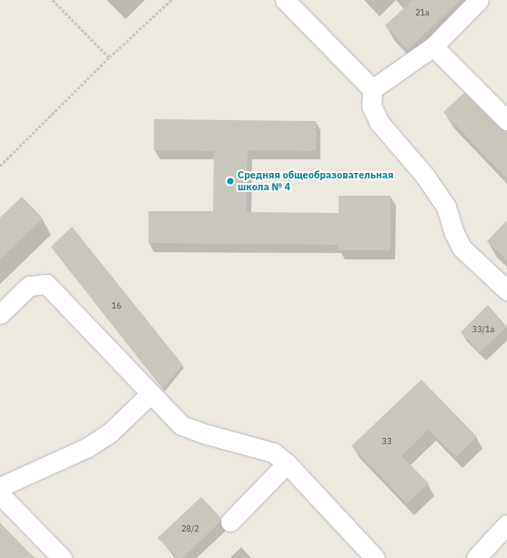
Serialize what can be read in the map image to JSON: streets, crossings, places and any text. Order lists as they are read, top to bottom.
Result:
{
  "places": ["Средняя общеобразовательная школа № 4"],
  "house_numbers": [
    "21а",
    "16",
    "33/1а",
    "33",
    "28/2"
  ]
}
